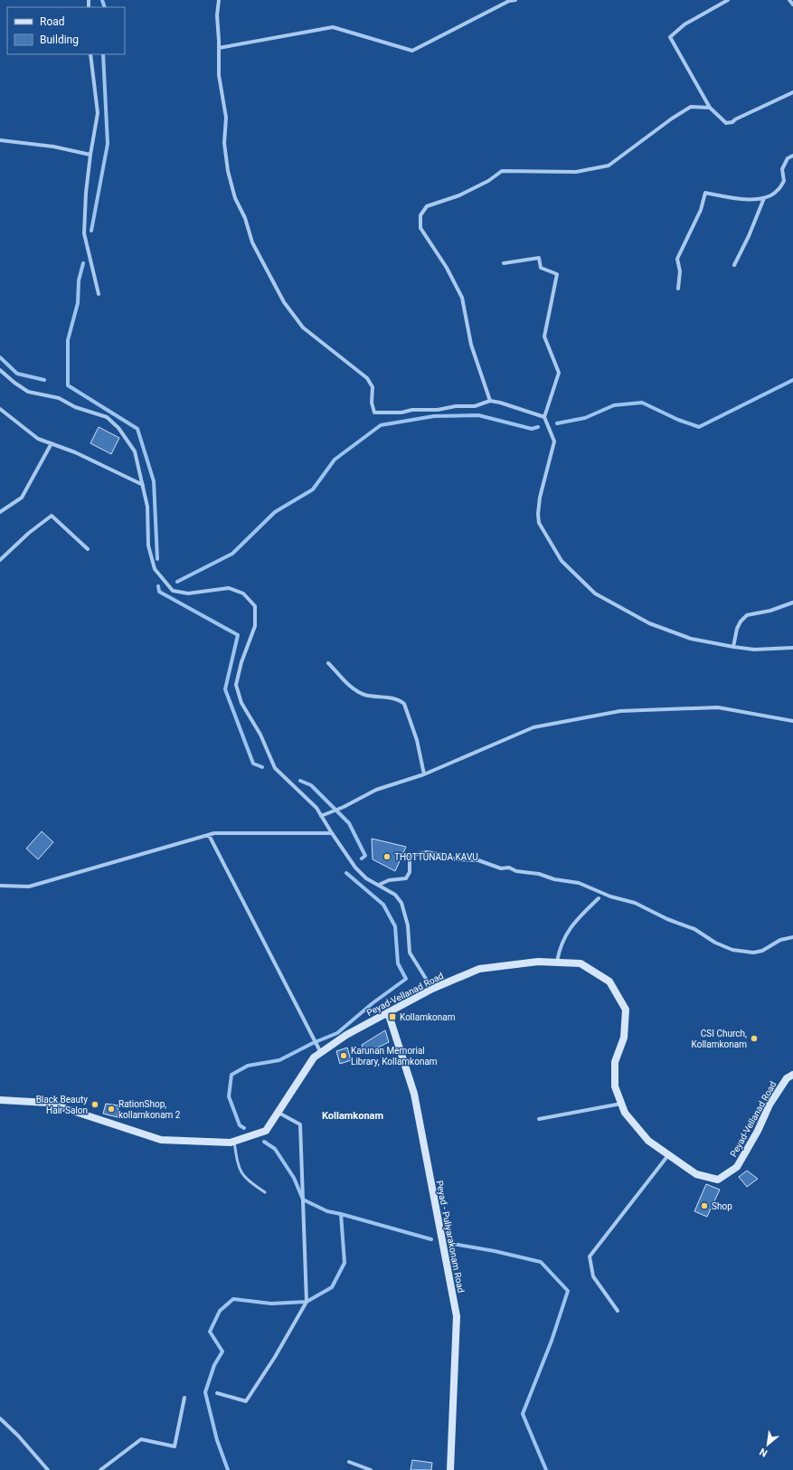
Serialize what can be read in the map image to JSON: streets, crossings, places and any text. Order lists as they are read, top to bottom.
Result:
{
  "streets": {
    "main road": ["Peyad-Vellanad Road", "Peyad - Puliyarakonam Road"]
  },
  "crossings": [
    ["Peyad-Vellanad Road", "Peyad - Puliyarakonam Road"]
  ],
  "districts": ["Kollamkonam"],
  "places": {
    "other": [
      "THOTTUNADA KAVU",
      "CSI Church, Kollamkonam",
      "Karunan Memorial Library, Kollamkonam",
      "Black Beauty Hair Salon",
      "RationShop, kollamkonam 2",
      "Shop"
    ],
    "transit": ["Kollamkonam"]
  },
  "legend": ["Road", "Building"],
  "north": "bottom left"
}
